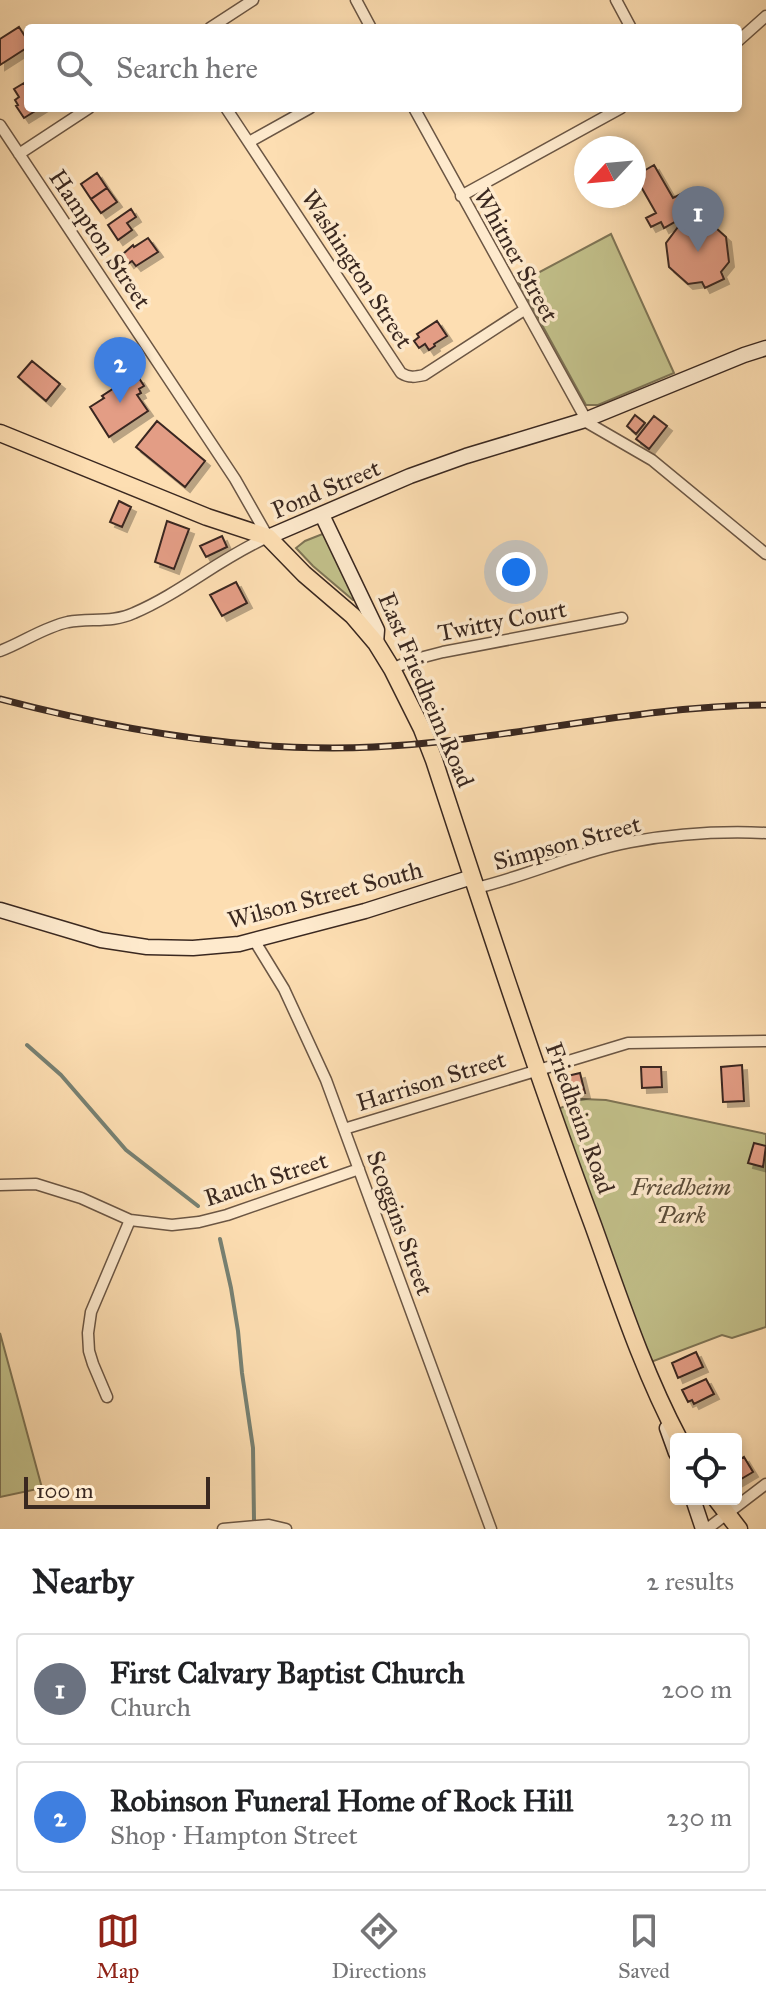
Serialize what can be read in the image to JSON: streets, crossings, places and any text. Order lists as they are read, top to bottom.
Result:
{
  "streets": {
    "main road": ["East Friedheim Road", "Friedheim Road"],
    "street": [
      "Hampton Street",
      "Whitner Street",
      "Washington Street",
      "Pond Street",
      "Twitty Court",
      "Simpson Street",
      "Wilson Street South",
      "Harrison Street",
      "Rauch Street",
      "Scoggins Street"
    ]
  },
  "crossings": [
    ["Hampton Street", "Pond Street"],
    ["Whitner Street", "Washington Street"],
    ["Whitner Street", "Pond Street"],
    ["Pond Street", "East Friedheim Road"],
    ["Twitty Court", "East Friedheim Road"],
    ["East Friedheim Road", "Simpson Street"],
    ["East Friedheim Road", "Wilson Street South"],
    ["East Friedheim Road", "Friedheim Road"],
    ["Simpson Street", "Wilson Street South"],
    ["Simpson Street", "Friedheim Road"],
    ["Wilson Street South", "Friedheim Road"],
    ["Wilson Street South", "Scoggins Street"],
    ["Harrison Street", "Friedheim Road"],
    ["Harrison Street", "Scoggins Street"],
    ["Rauch Street", "Scoggins Street"]
  ],
  "parks": ["Friedheim Park"],
  "scale_bar": "100 m",
  "north": "bottom left",
  "page": {
    "search": "Search here",
    "pins": ["1", "2"],
    "scale": "100 m",
    "heading": ["Nearby", "2 results"],
    "list": [
      {
        "mark": "1",
        "name": "First Calvary Baptist Church",
        "note": "Church",
        "value": "200 m"
      },
      {
        "mark": "2",
        "name": "Robinson Funeral Home of Rock Hill",
        "note": "Shop · Hampton Street",
        "value": "230 m"
      }
    ],
    "nav": ["Map", "Directions", "Saved"]
  }
}
